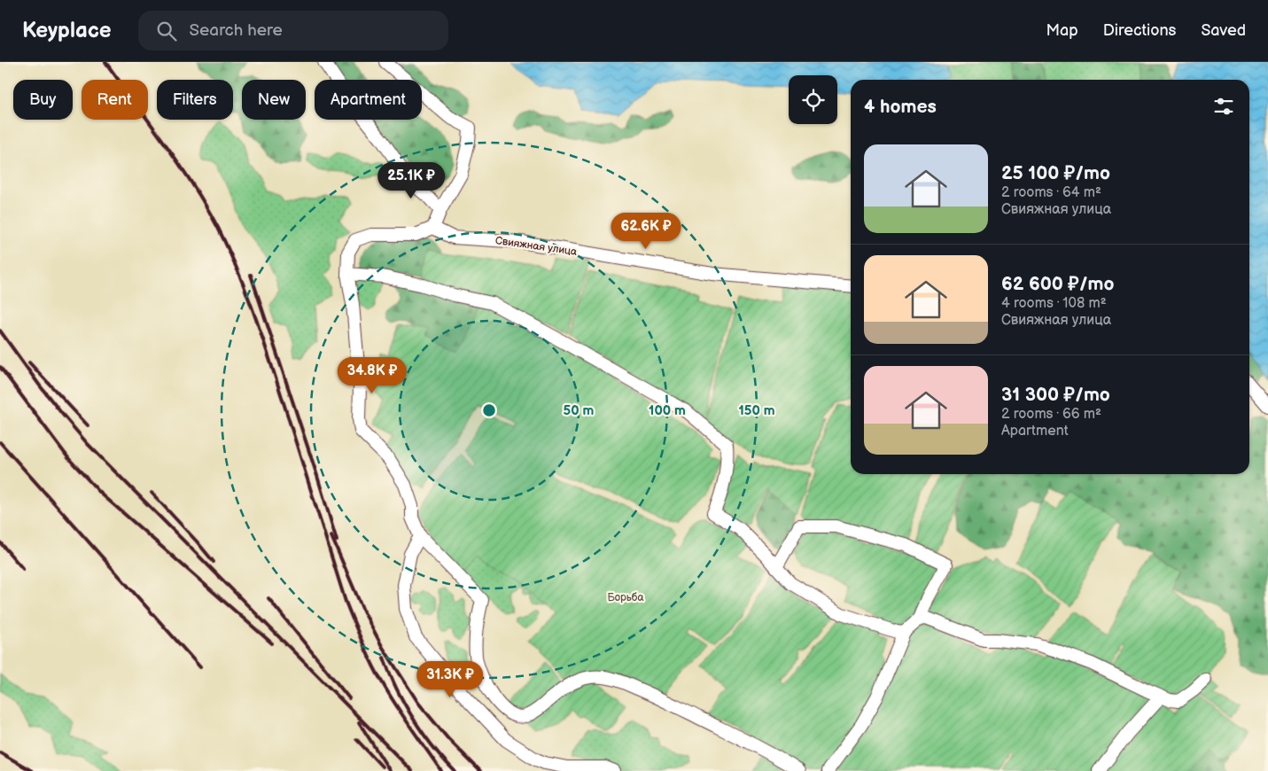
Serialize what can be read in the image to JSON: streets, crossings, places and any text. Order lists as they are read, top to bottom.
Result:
{
  "streets": {
    "street": ["Свияжная улица"]
  },
  "parks": ["Борьба"],
  "page": {
    "header": "Keyplace",
    "search": "Search here",
    "nav": ["Map", "Directions", "Saved"],
    "chip": [
      "Buy",
      "Rent",
      "Filters",
      "New",
      "Apartment"
    ],
    "heading": "4 homes",
    "list": [
      {
        "name": "25 100 ₽/mo",
        "note": "2 rooms · 64 m² · Свияжная улица"
      },
      {
        "name": "62 600 ₽/mo",
        "note": "4 rooms · 108 m² · Свияжная улица"
      },
      {
        "name": "31 300 ₽/mo",
        "note": "2 rooms · 66 m² · Apartment"
      }
    ],
    "price": [
      "25.1K ₽",
      "62.6K ₽",
      "34.8K ₽",
      "31.3K ₽"
    ]
  },
  "rings": ["50 m", "100 m", "150 m"]
}
